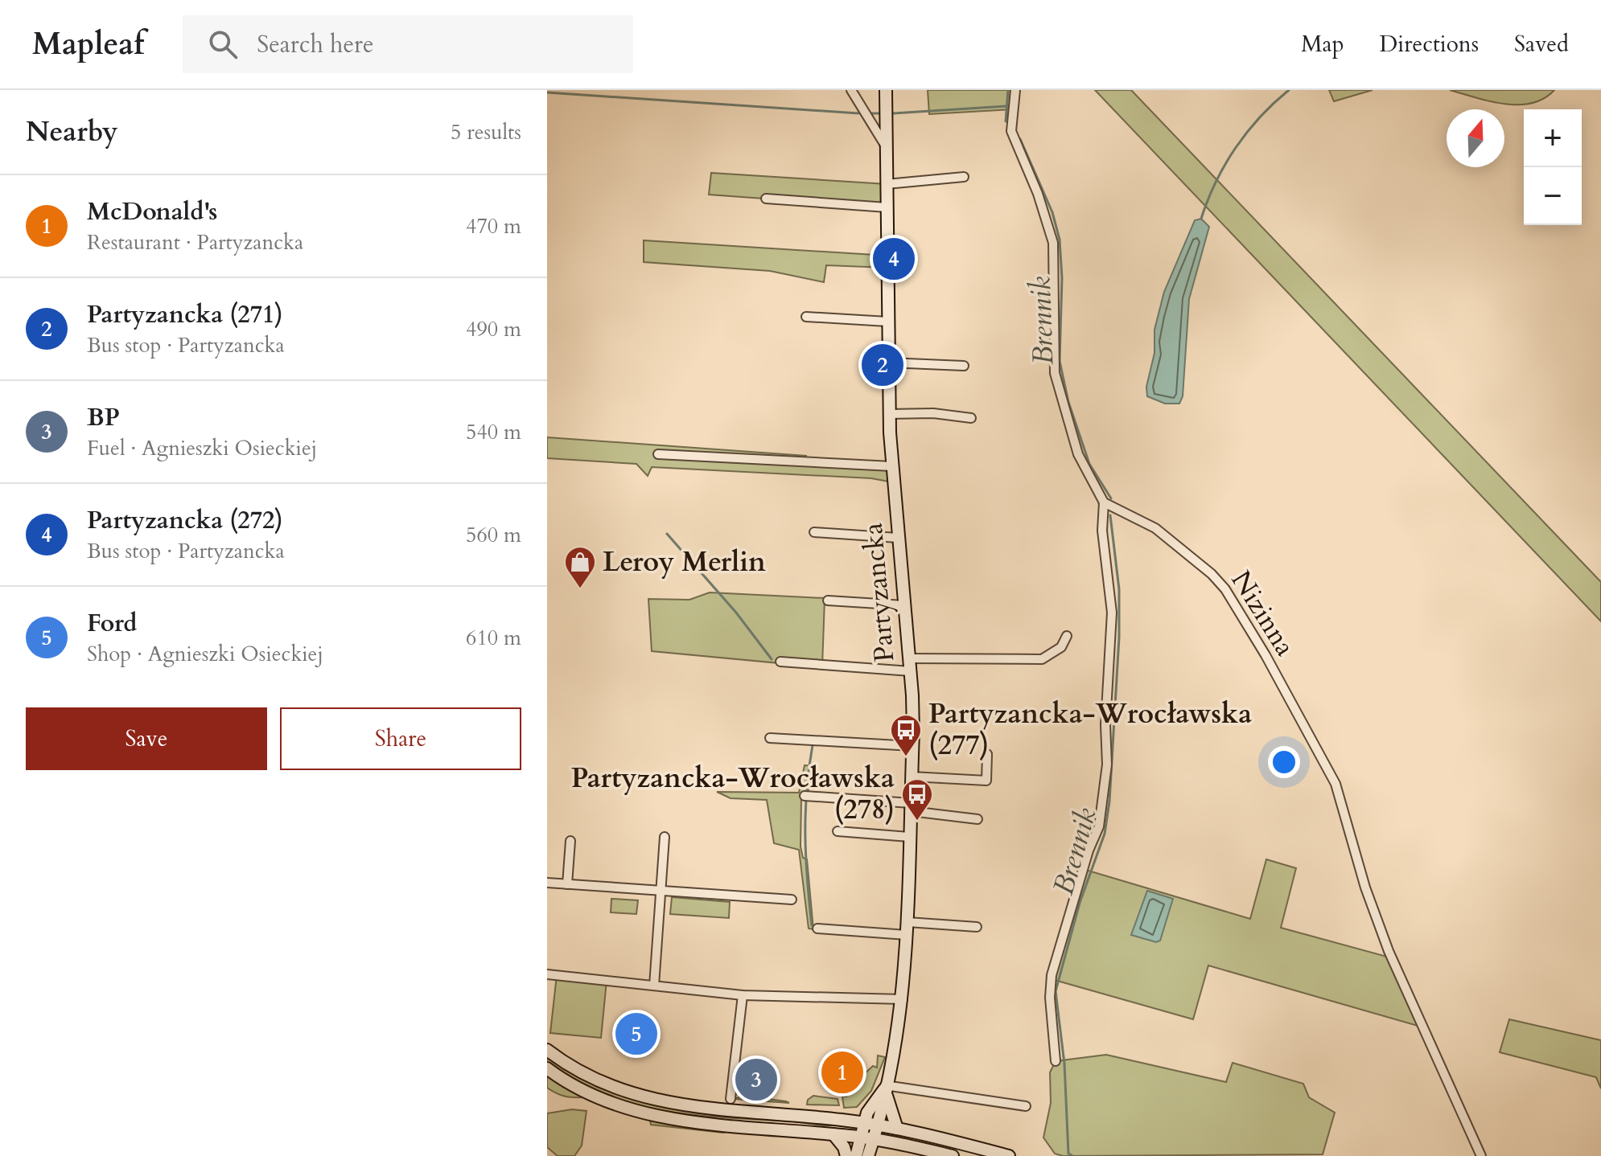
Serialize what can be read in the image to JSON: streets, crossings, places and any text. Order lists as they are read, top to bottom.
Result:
{
  "streets": {
    "main road": ["Partyzancka"],
    "street": ["Nizinna"]
  },
  "water": ["Brennik"],
  "places": {
    "shop": ["Leroy Merlin"],
    "bus stop": ["Partyzancka-Wrocławska (277)", "Partyzancka-Wrocławska (278)"]
  },
  "north": "top",
  "page": {
    "header": "Mapleaf",
    "search": "Search here",
    "nav": ["Map", "Directions", "Saved"],
    "heading": ["Nearby", "5 results"],
    "map_buttons": ["+", "−"],
    "list": [
      {
        "mark": "1",
        "name": "McDonald's",
        "note": "Restaurant · Partyzancka",
        "value": "470 m"
      },
      {
        "mark": "2",
        "name": "Partyzancka (271)",
        "note": "Bus stop · Partyzancka",
        "value": "490 m"
      },
      {
        "mark": "3",
        "name": "BP",
        "note": "Fuel · Agnieszki Osieckiej",
        "value": "540 m"
      },
      {
        "mark": "4",
        "name": "Partyzancka (272)",
        "note": "Bus stop · Partyzancka",
        "value": "560 m"
      },
      {
        "mark": "5",
        "name": "Ford",
        "note": "Shop · Agnieszki Osieckiej",
        "value": "610 m"
      }
    ],
    "pins": [
      "4",
      "2",
      "5",
      "1",
      "3"
    ],
    "buttons": ["Save", "Share"]
  }
}
